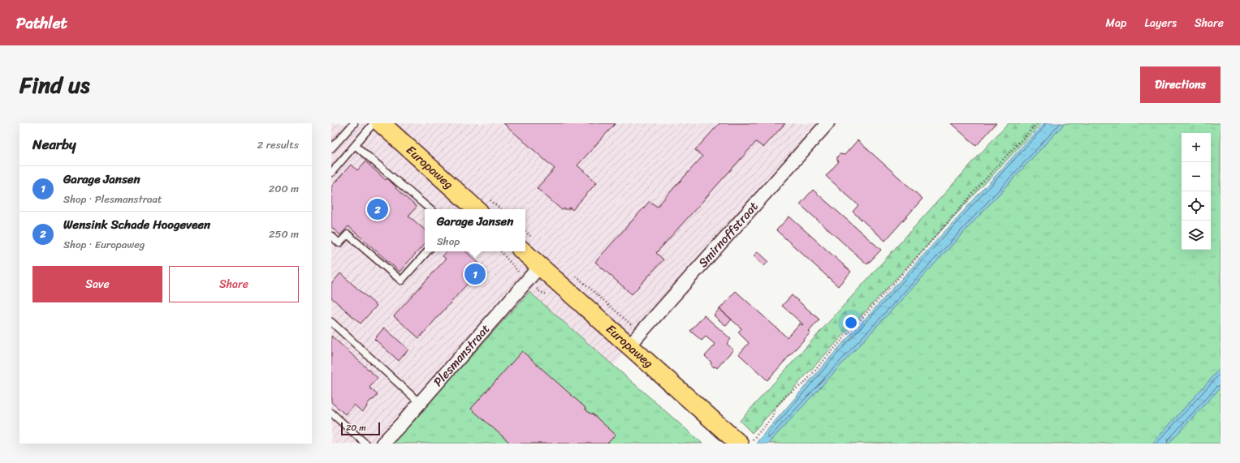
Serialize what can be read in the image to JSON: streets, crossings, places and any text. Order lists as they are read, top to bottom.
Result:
{
  "streets": {
    "main road": ["Europaweg"],
    "street": ["Smirnoffstraat", "Plesmanstraat"]
  },
  "crossings": [
    ["Europaweg", "Smirnoffstraat"],
    ["Europaweg", "Plesmanstraat"]
  ],
  "scale_bar": "20 m",
  "page": {
    "header": "Pathlet",
    "nav": ["Map", "Layers", "Share"],
    "title": "Find us",
    "buttons": [
      "Directions",
      ["Save", "Share"]
    ],
    "heading": ["Nearby", "2 results"],
    "map_buttons": ["+", "−"],
    "list": [
      {
        "mark": "1",
        "name": "Garage Jansen",
        "note": "Shop · Plesmanstraat",
        "value": "200 m"
      },
      {
        "mark": "2",
        "name": "Wensink Schade Hoogeveen",
        "note": "Shop · Europaweg",
        "value": "250 m"
      }
    ],
    "pins": ["2", "1"],
    "popup": ["Garage Jansen", "Shop"],
    "scale": "20 m"
  }
}
